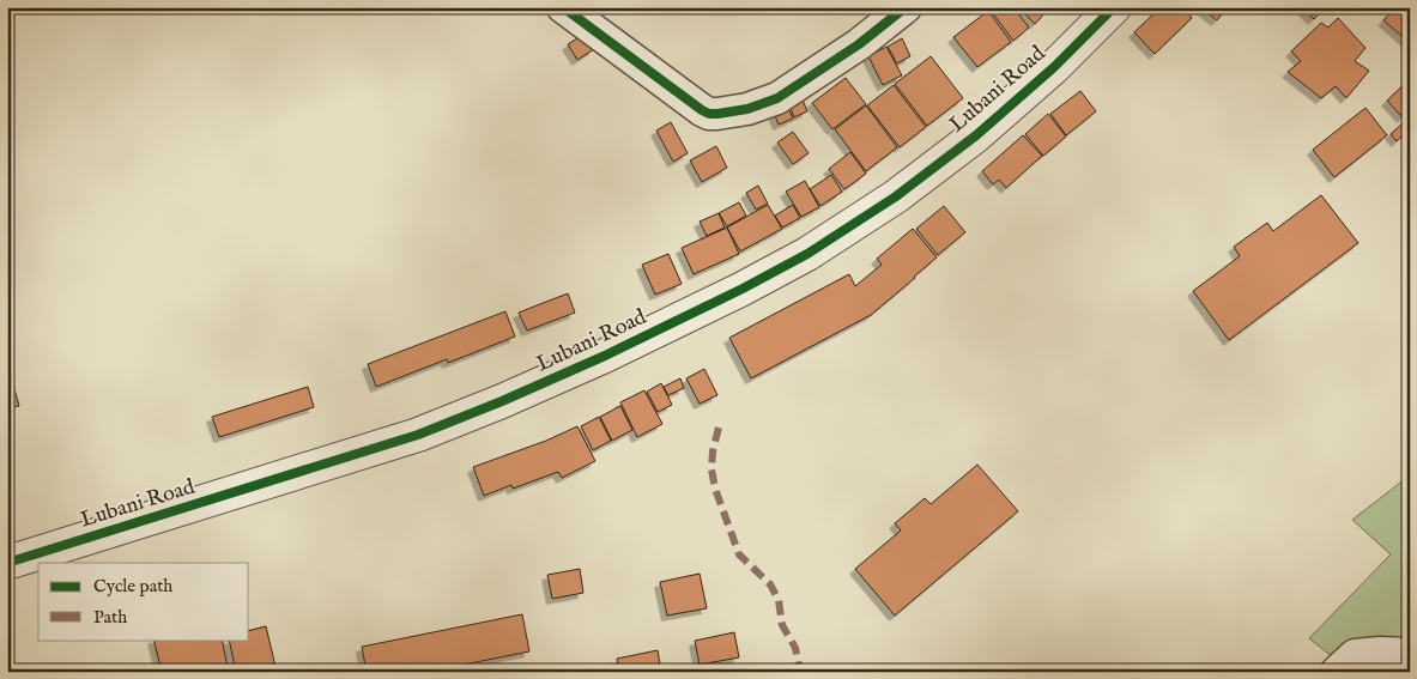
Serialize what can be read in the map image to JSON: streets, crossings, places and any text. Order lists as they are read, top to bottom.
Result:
{
  "streets": {
    "street": ["Lubani Road"]
  },
  "legend": ["Cycle path", "Path"]
}
